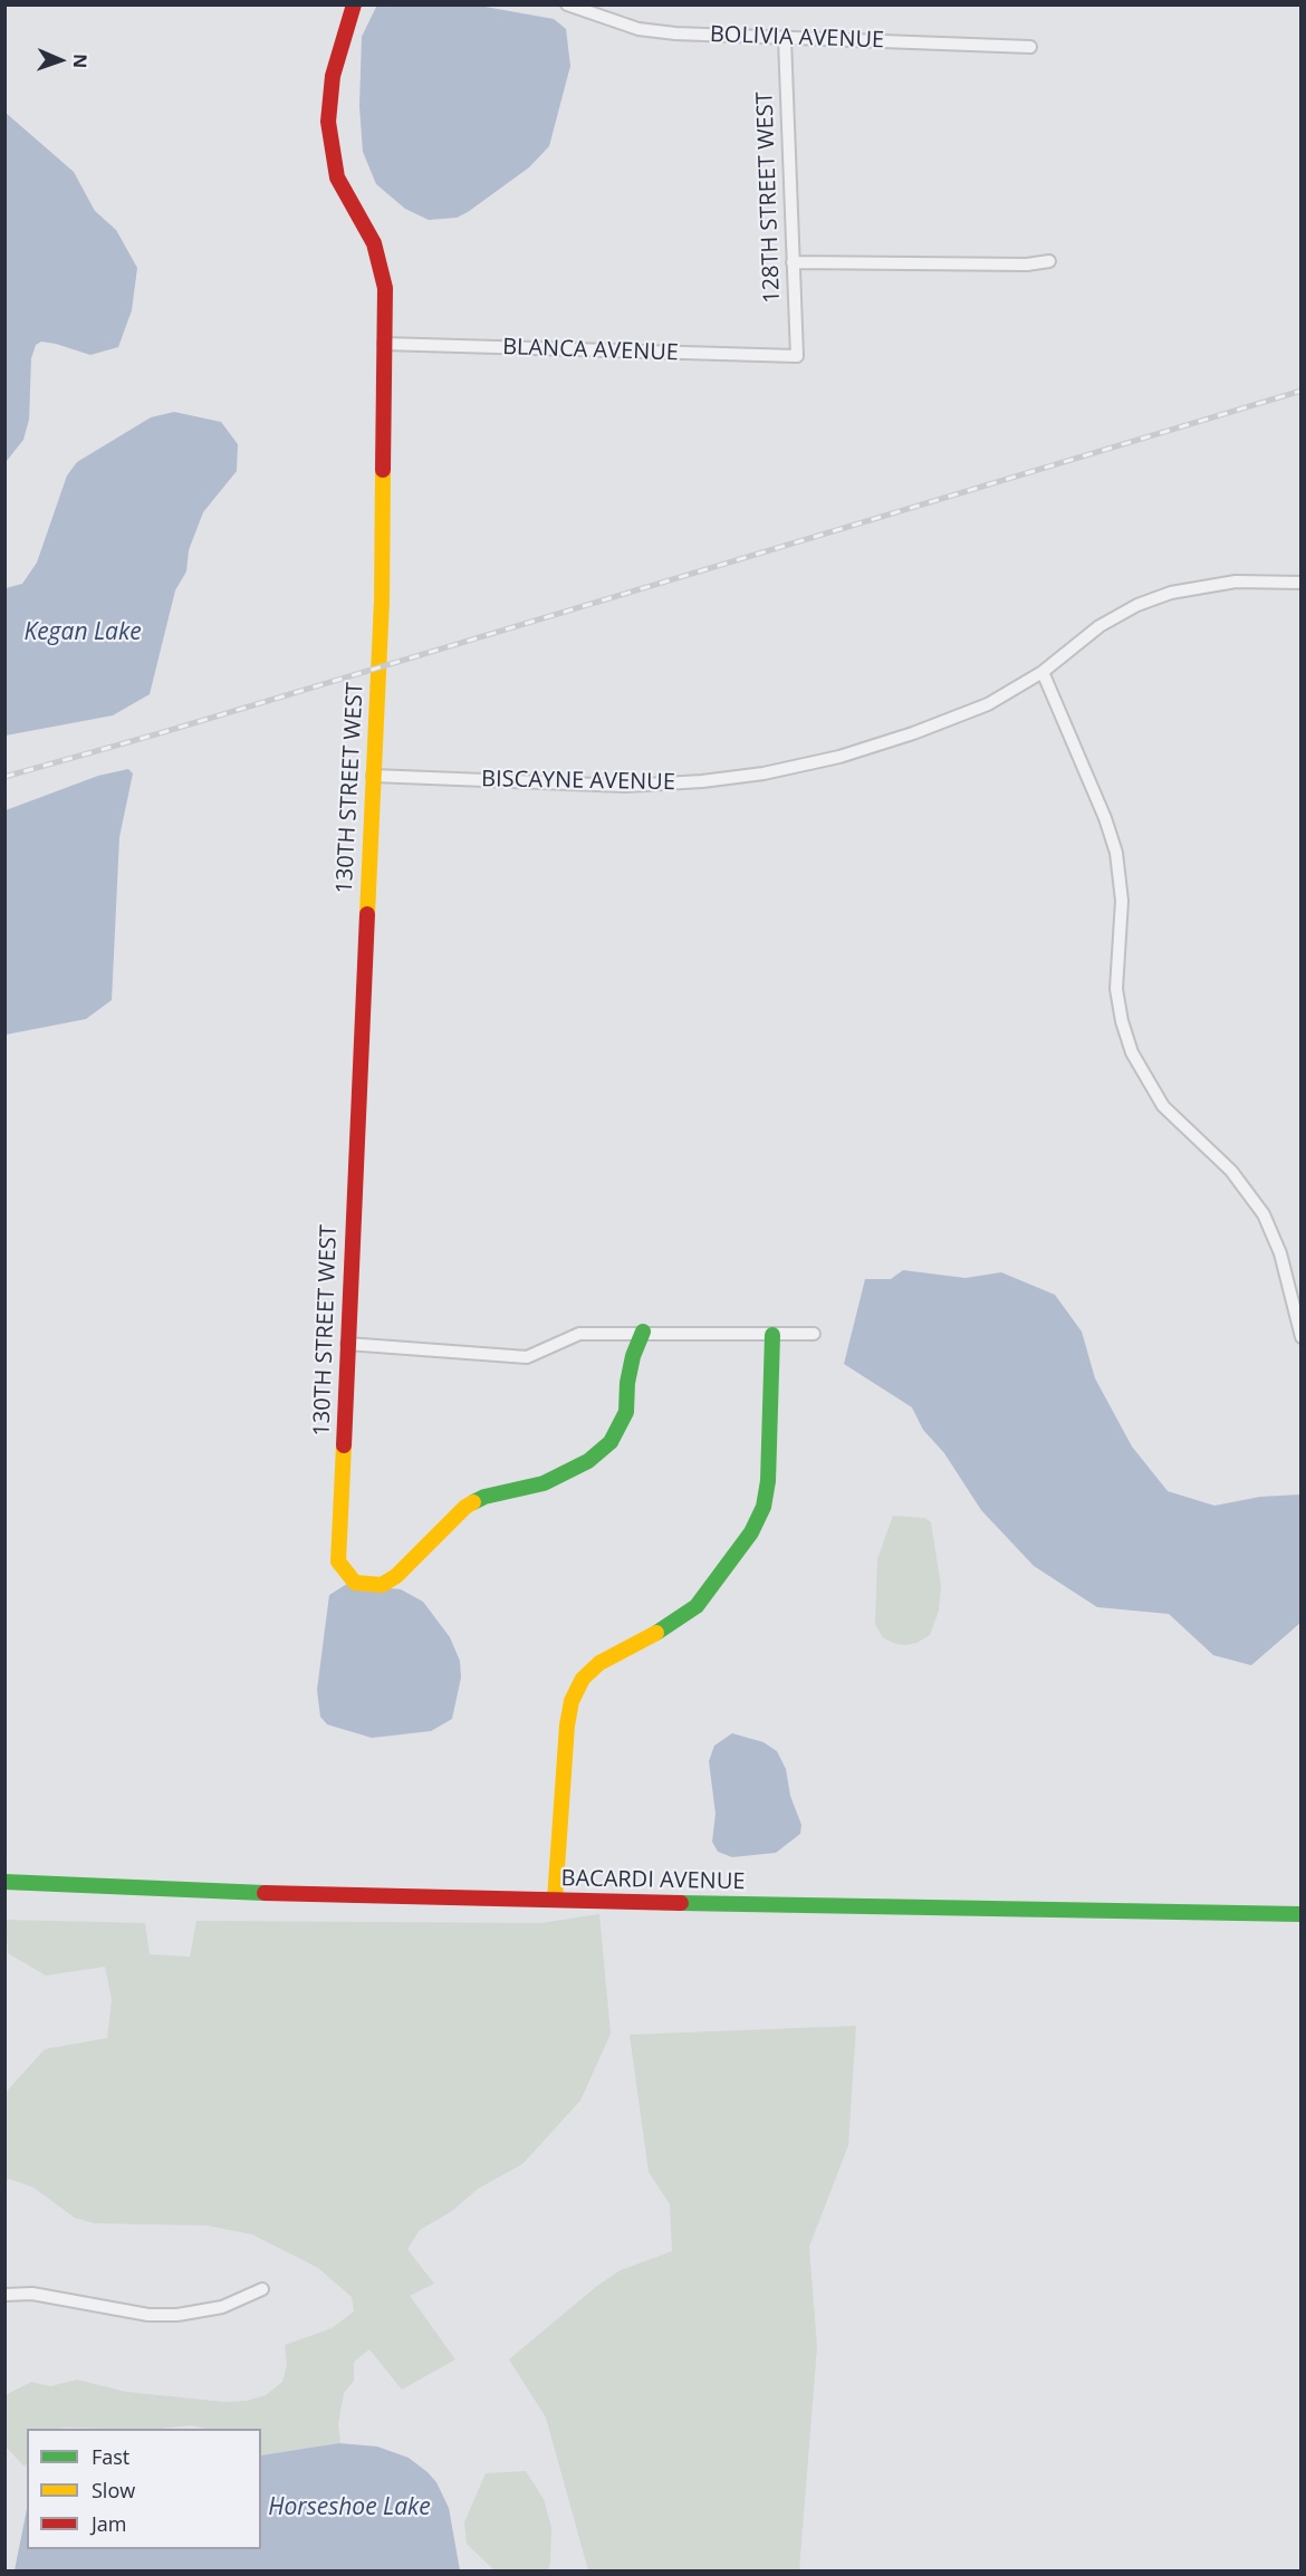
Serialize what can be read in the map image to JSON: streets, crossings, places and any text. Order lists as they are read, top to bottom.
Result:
{
  "streets": {
    "street": [
      "BOLIVIA AVENUE",
      "128TH STREET WEST",
      "BLANCA AVENUE",
      "BISCAYNE AVENUE",
      "130TH STREET WEST",
      "BACARDI AVENUE"
    ]
  },
  "crossings": [
    ["BOLIVIA AVENUE", "128TH STREET WEST"],
    ["128TH STREET WEST", "BLANCA AVENUE"],
    ["BLANCA AVENUE", "130TH STREET WEST"],
    ["BISCAYNE AVENUE", "130TH STREET WEST"]
  ],
  "water": ["Kegan Lake", "Horseshoe Lake"],
  "legend": ["Fast", "Slow", "Jam"],
  "north": "right"
}
